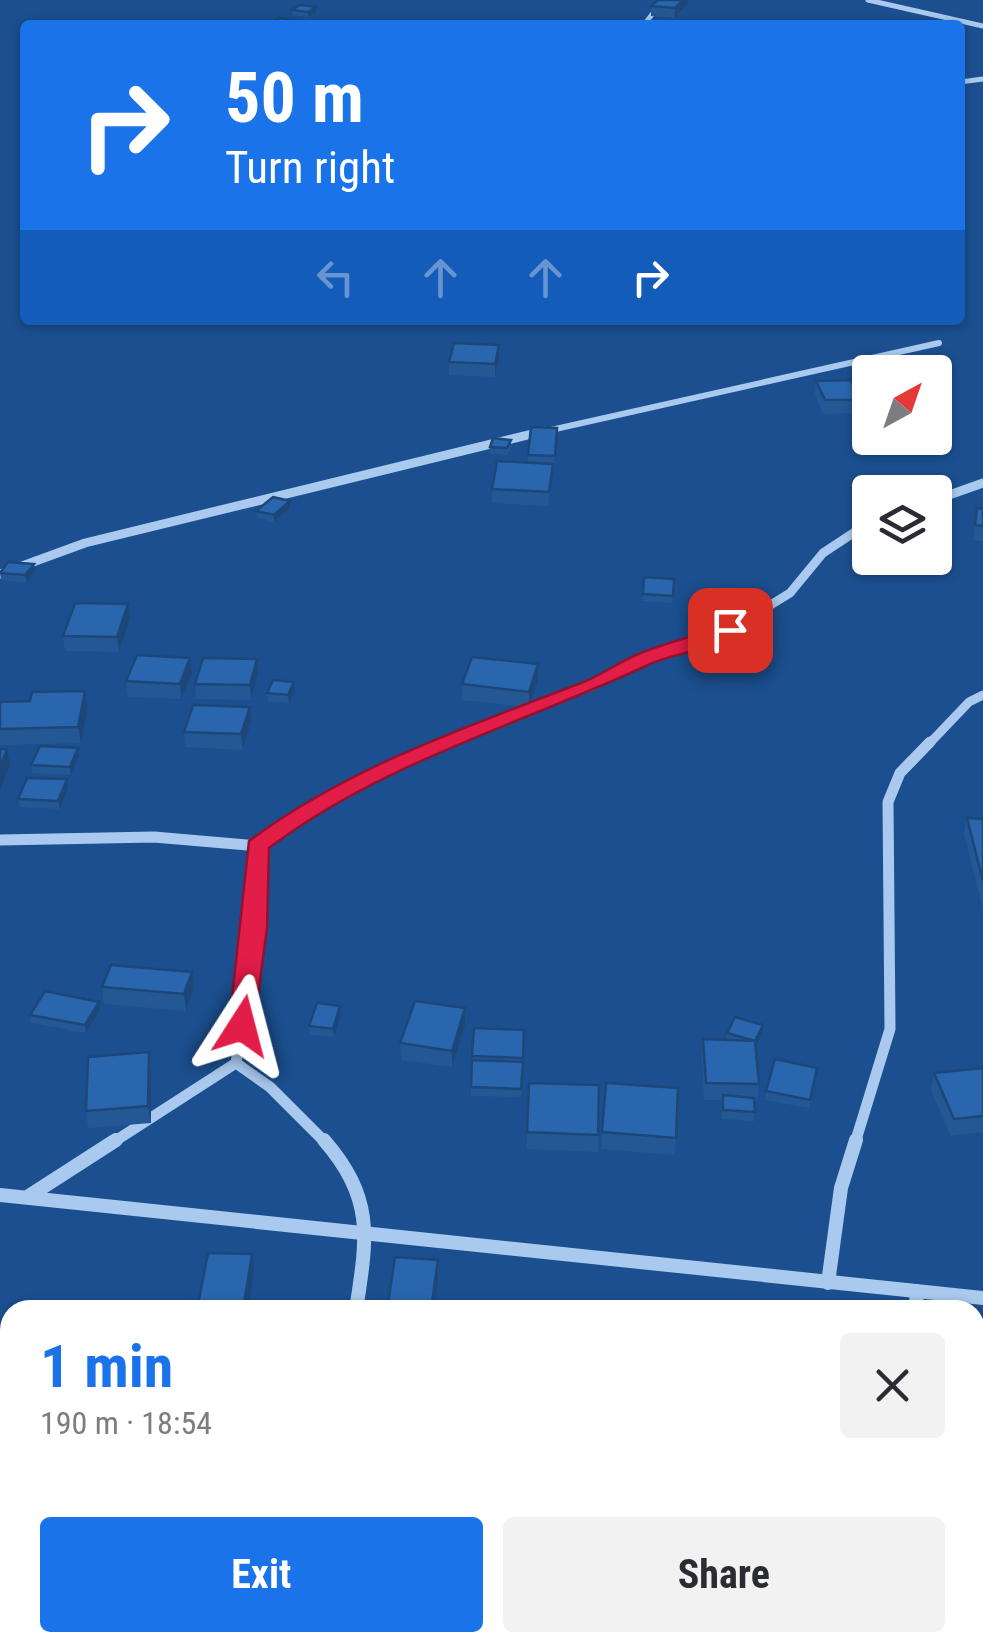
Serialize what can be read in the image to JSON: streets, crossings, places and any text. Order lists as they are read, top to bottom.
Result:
{
  "north": "top right",
  "page": {
    "turn": ["50 m", "Turn right"],
    "heading": ["1 min", "190 m · 18:54"],
    "buttons": ["Exit", "Share"]
  }
}
